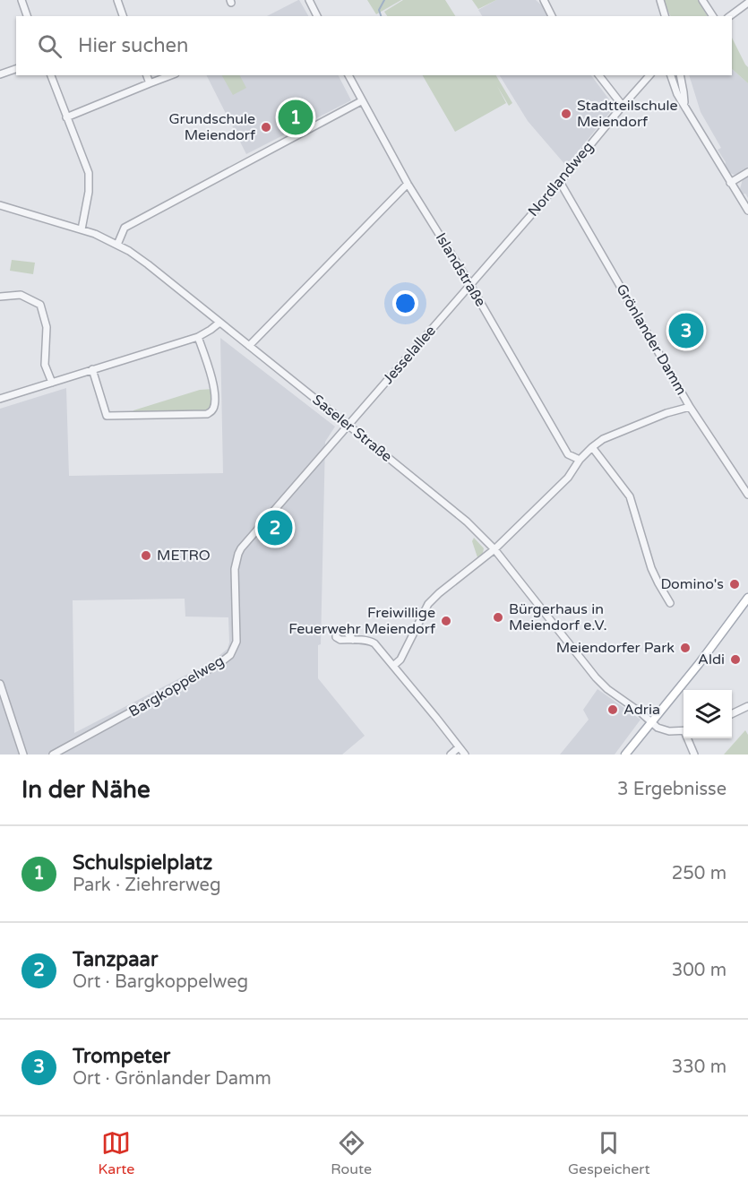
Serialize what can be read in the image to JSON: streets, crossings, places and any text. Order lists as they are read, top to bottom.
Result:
{
  "streets": {
    "street": [
      "Nordlandweg",
      "Islandstraße",
      "Grönlander Damm",
      "Jesselallee",
      "Saseler Straße",
      "Bargkoppelweg"
    ]
  },
  "crossings": [
    ["Nordlandweg", "Islandstraße"],
    ["Nordlandweg", "Grönlander Damm"],
    ["Nordlandweg", "Jesselallee"],
    ["Islandstraße", "Jesselallee"],
    ["Jesselallee", "Saseler Straße"],
    ["Jesselallee", "Bargkoppelweg"],
    ["Saseler Straße", "Bargkoppelweg"]
  ],
  "places": [
    "Stadtteilschule Meiendorf",
    "Grundschule Meiendorf",
    "METRO",
    "Domino's",
    "Bürgerhaus in Meiendorf e.V.",
    "Freiwillige Feuerwehr Meiendorf",
    "Meiendorfer Park",
    "Aldi",
    "Adria"
  ],
  "page": {
    "search": "Hier suchen",
    "pins": ["1", "3", "2"],
    "heading": ["In der Nähe", "3 Ergebnisse"],
    "list": [
      {
        "mark": "1",
        "name": "Schulspielplatz",
        "note": "Park · Ziehrerweg",
        "value": "250 m"
      },
      {
        "mark": "2",
        "name": "Tanzpaar",
        "note": "Ort · Bargkoppelweg",
        "value": "300 m"
      },
      {
        "mark": "3",
        "name": "Trompeter",
        "note": "Ort · Grönlander Damm",
        "value": "330 m"
      }
    ],
    "nav": ["Karte", "Route", "Gespeichert"]
  }
}
